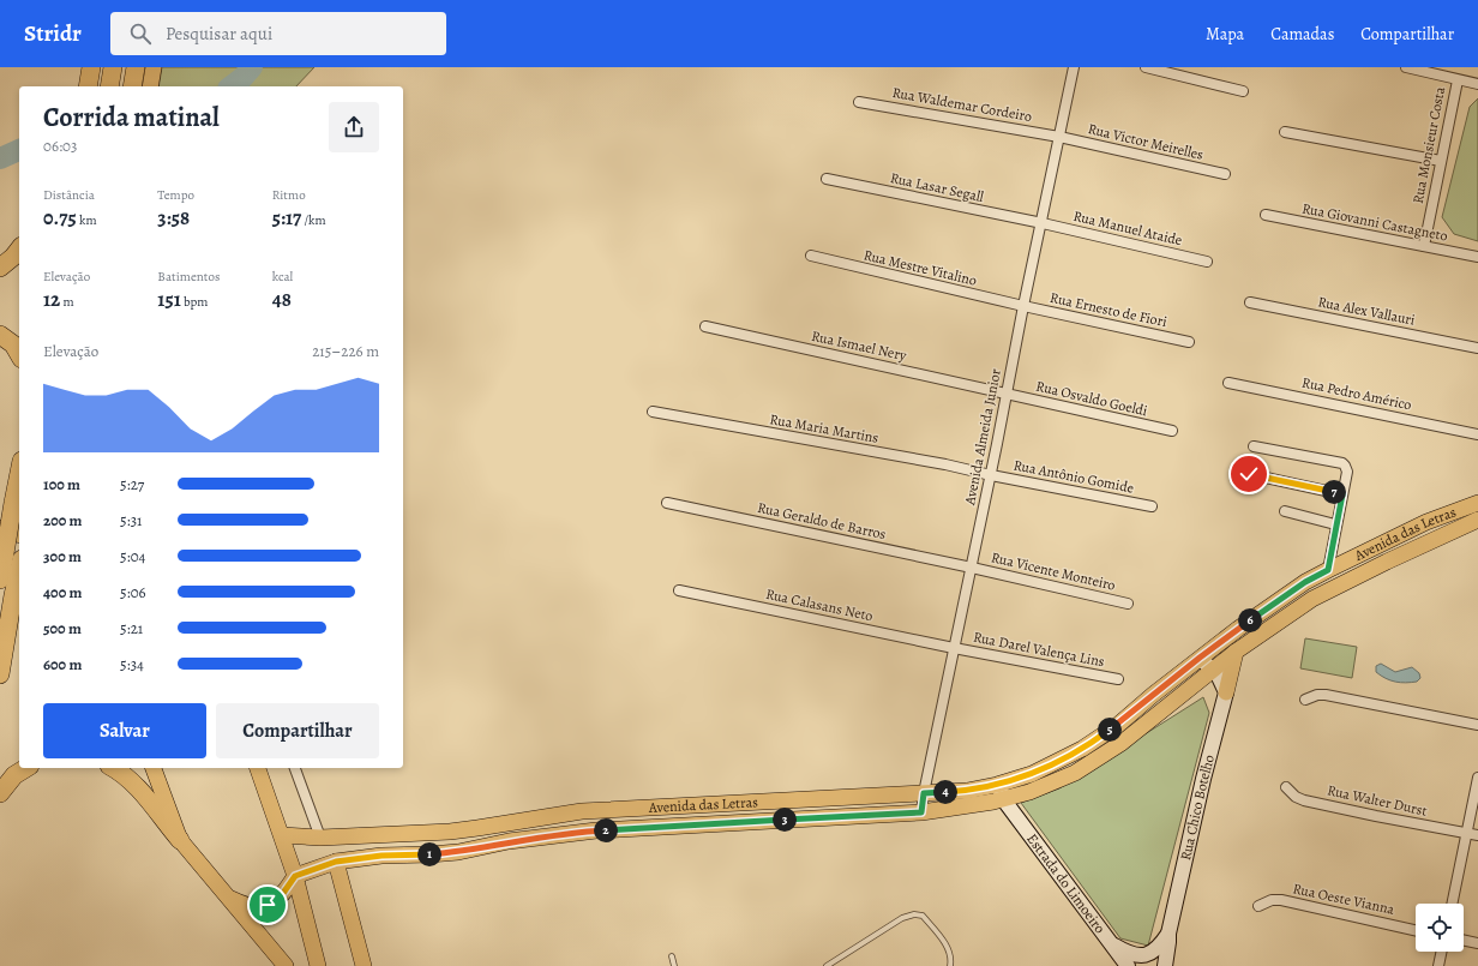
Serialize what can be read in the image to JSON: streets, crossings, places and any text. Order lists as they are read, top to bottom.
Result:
{
  "streets": {
    "main road": ["Avenida das Letras", "Rua Chico Botelho", "Estrada do Limoeiro"],
    "street": [
      "Rua Waldemar Cordeiro",
      "Rua Victor Meirelles",
      "Rua Monsieur Costa",
      "Rua Lasar Segall",
      "Rua Giovanni Castagneto",
      "Rua Manuel Ataide",
      "Rua Mestre Vitalino",
      "Rua Ernesto de Fiori",
      "Rua Alex Vallauri",
      "Rua Ismael Nery",
      "Rua Pedro Américo",
      "Rua Osvaldo Goeldi",
      "Rua Maria Martins",
      "Avenida Almeida Junior",
      "Rua Antônio Gomide",
      "Rua Geraldo de Barros",
      "Rua Vicente Monteiro",
      "Rua Calasans Neto",
      "Rua Darel Valença Lins",
      "Rua Walter Durst",
      "Rua Oeste Vianna"
    ]
  },
  "crossings": [
    ["Rua Waldemar Cordeiro", "Rua Victor Meirelles"],
    ["Rua Waldemar Cordeiro", "Avenida Almeida Junior"],
    ["Rua Victor Meirelles", "Avenida Almeida Junior"],
    ["Rua Monsieur Costa", "Rua Giovanni Castagneto"],
    ["Rua Lasar Segall", "Rua Manuel Ataide"],
    ["Rua Lasar Segall", "Avenida Almeida Junior"],
    ["Rua Manuel Ataide", "Avenida Almeida Junior"],
    ["Rua Mestre Vitalino", "Rua Ernesto de Fiori"],
    ["Rua Mestre Vitalino", "Avenida Almeida Junior"],
    ["Rua Ernesto de Fiori", "Avenida Almeida Junior"],
    ["Rua Ismael Nery", "Rua Osvaldo Goeldi"],
    ["Rua Ismael Nery", "Avenida Almeida Junior"],
    ["Rua Osvaldo Goeldi", "Avenida Almeida Junior"],
    ["Rua Maria Martins", "Avenida Almeida Junior"],
    ["Rua Maria Martins", "Rua Antônio Gomide"],
    ["Avenida Almeida Junior", "Rua Antônio Gomide"],
    ["Avenida Almeida Junior", "Rua Geraldo de Barros"],
    ["Avenida Almeida Junior", "Avenida das Letras"],
    ["Avenida Almeida Junior", "Rua Vicente Monteiro"],
    ["Avenida Almeida Junior", "Rua Calasans Neto"],
    ["Avenida Almeida Junior", "Rua Darel Valença Lins"],
    ["Rua Geraldo de Barros", "Rua Vicente Monteiro"],
    ["Avenida das Letras", "Estrada do Limoeiro"],
    ["Rua Calasans Neto", "Rua Darel Valença Lins"]
  ],
  "page": {
    "header": "Stridr",
    "search": "Pesquisar aqui",
    "nav": ["Mapa", "Camadas", "Compartilhar"],
    "heading": ["Corrida matinal", "06:03"],
    "stats": [
      ["Distância", "0.75 km"],
      ["Tempo", "3:58"],
      ["Ritmo", "5:17 /km"],
      ["Elevação", "12 m"],
      ["Batimentos", "151 bpm"],
      ["kcal", "48"]
    ],
    "chart": ["Elevação", "215–226 m"],
    "list": [
      {
        "name": "100 m",
        "note": "5:27"
      },
      {
        "name": "200 m",
        "note": "5:31"
      },
      {
        "name": "300 m",
        "note": "5:04"
      },
      {
        "name": "400 m",
        "note": "5:06"
      },
      {
        "name": "500 m",
        "note": "5:21"
      },
      {
        "name": "600 m",
        "note": "5:34"
      }
    ],
    "pins": [
      "7",
      "6",
      "5",
      "4",
      "3",
      "2",
      "1"
    ],
    "buttons": ["Salvar", "Compartilhar"]
  }
}
